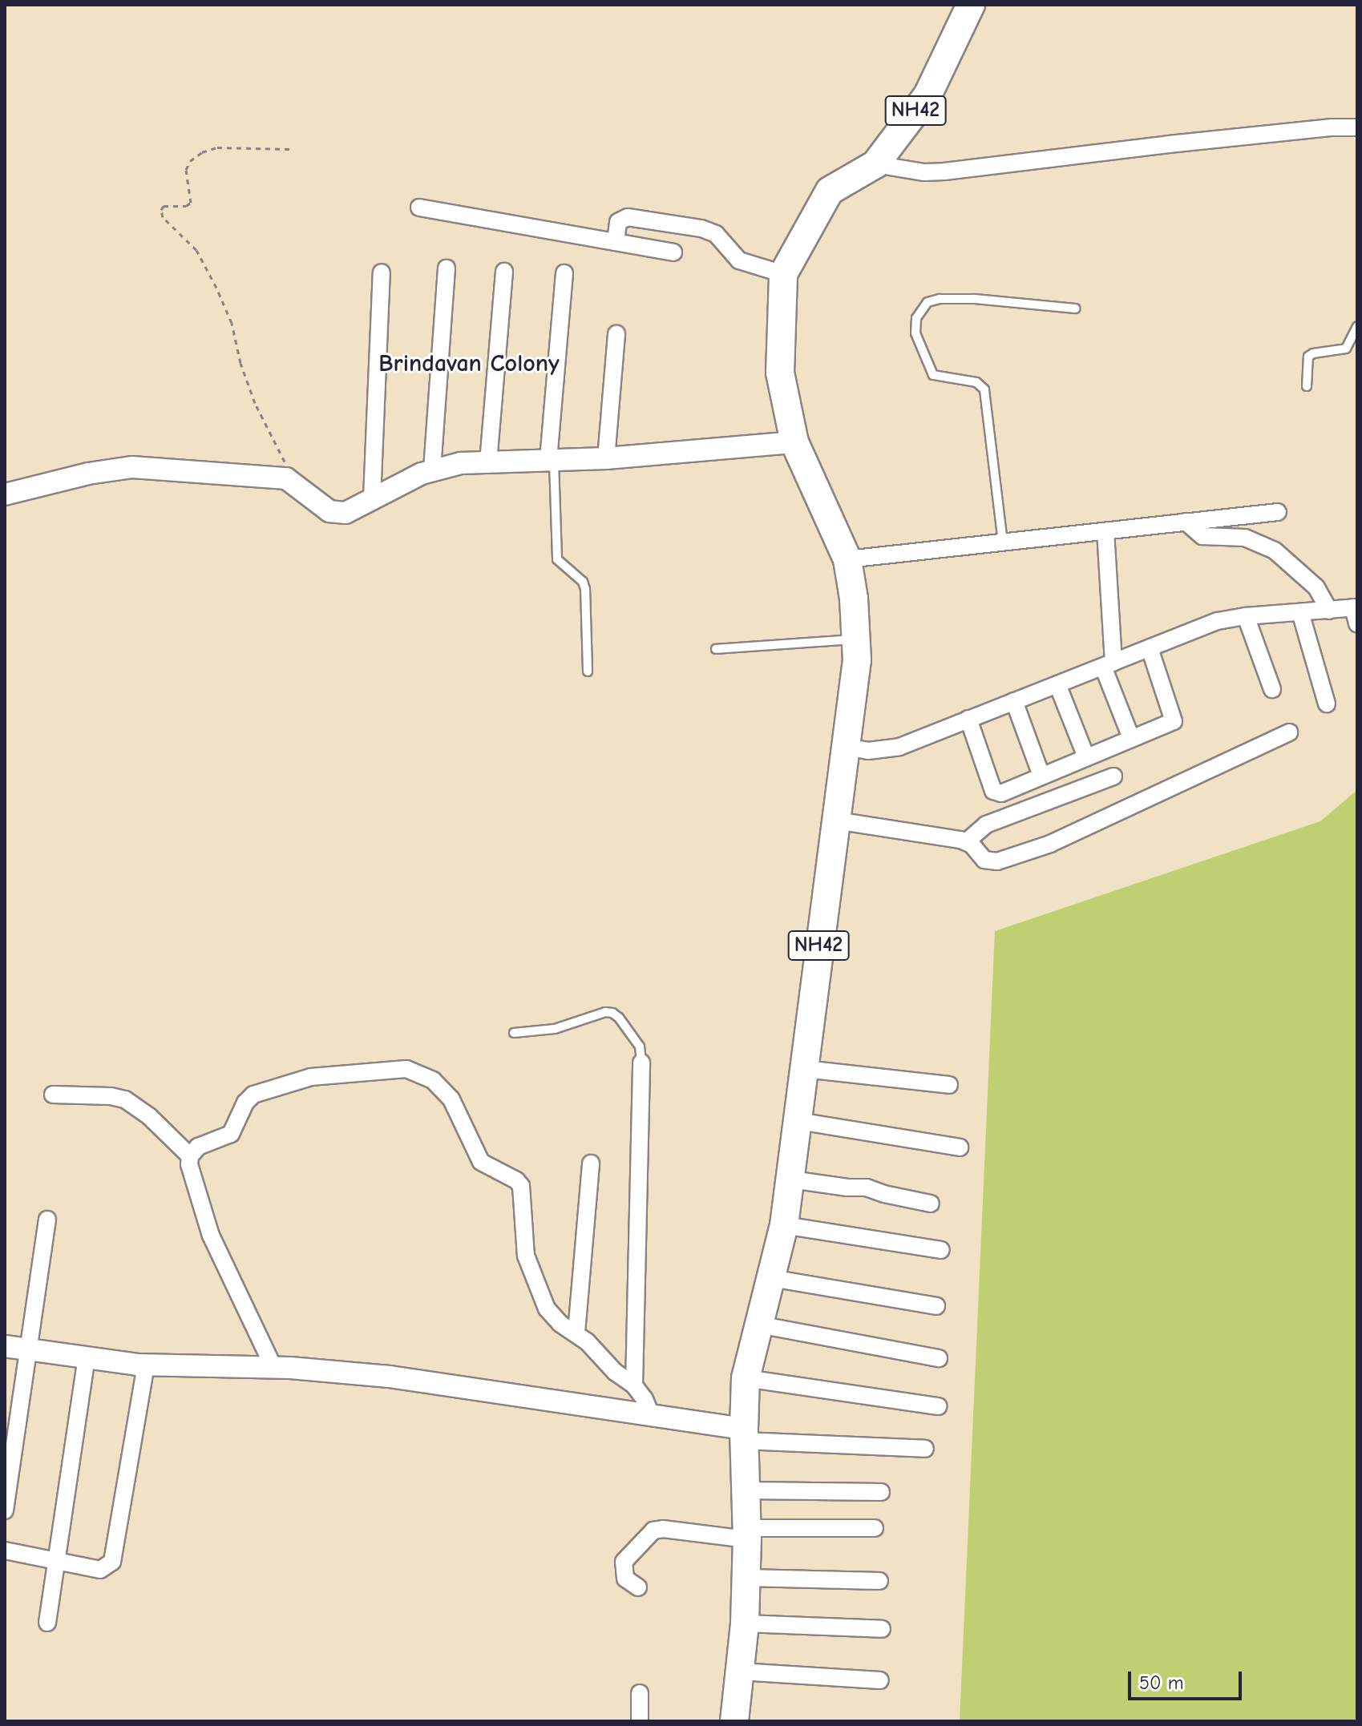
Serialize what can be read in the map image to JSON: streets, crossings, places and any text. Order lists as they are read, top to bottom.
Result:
{
  "streets": {
    "highway": ["NH42"]
  },
  "districts": ["Brindavan Colony"],
  "scale_bar": "50 m"
}
